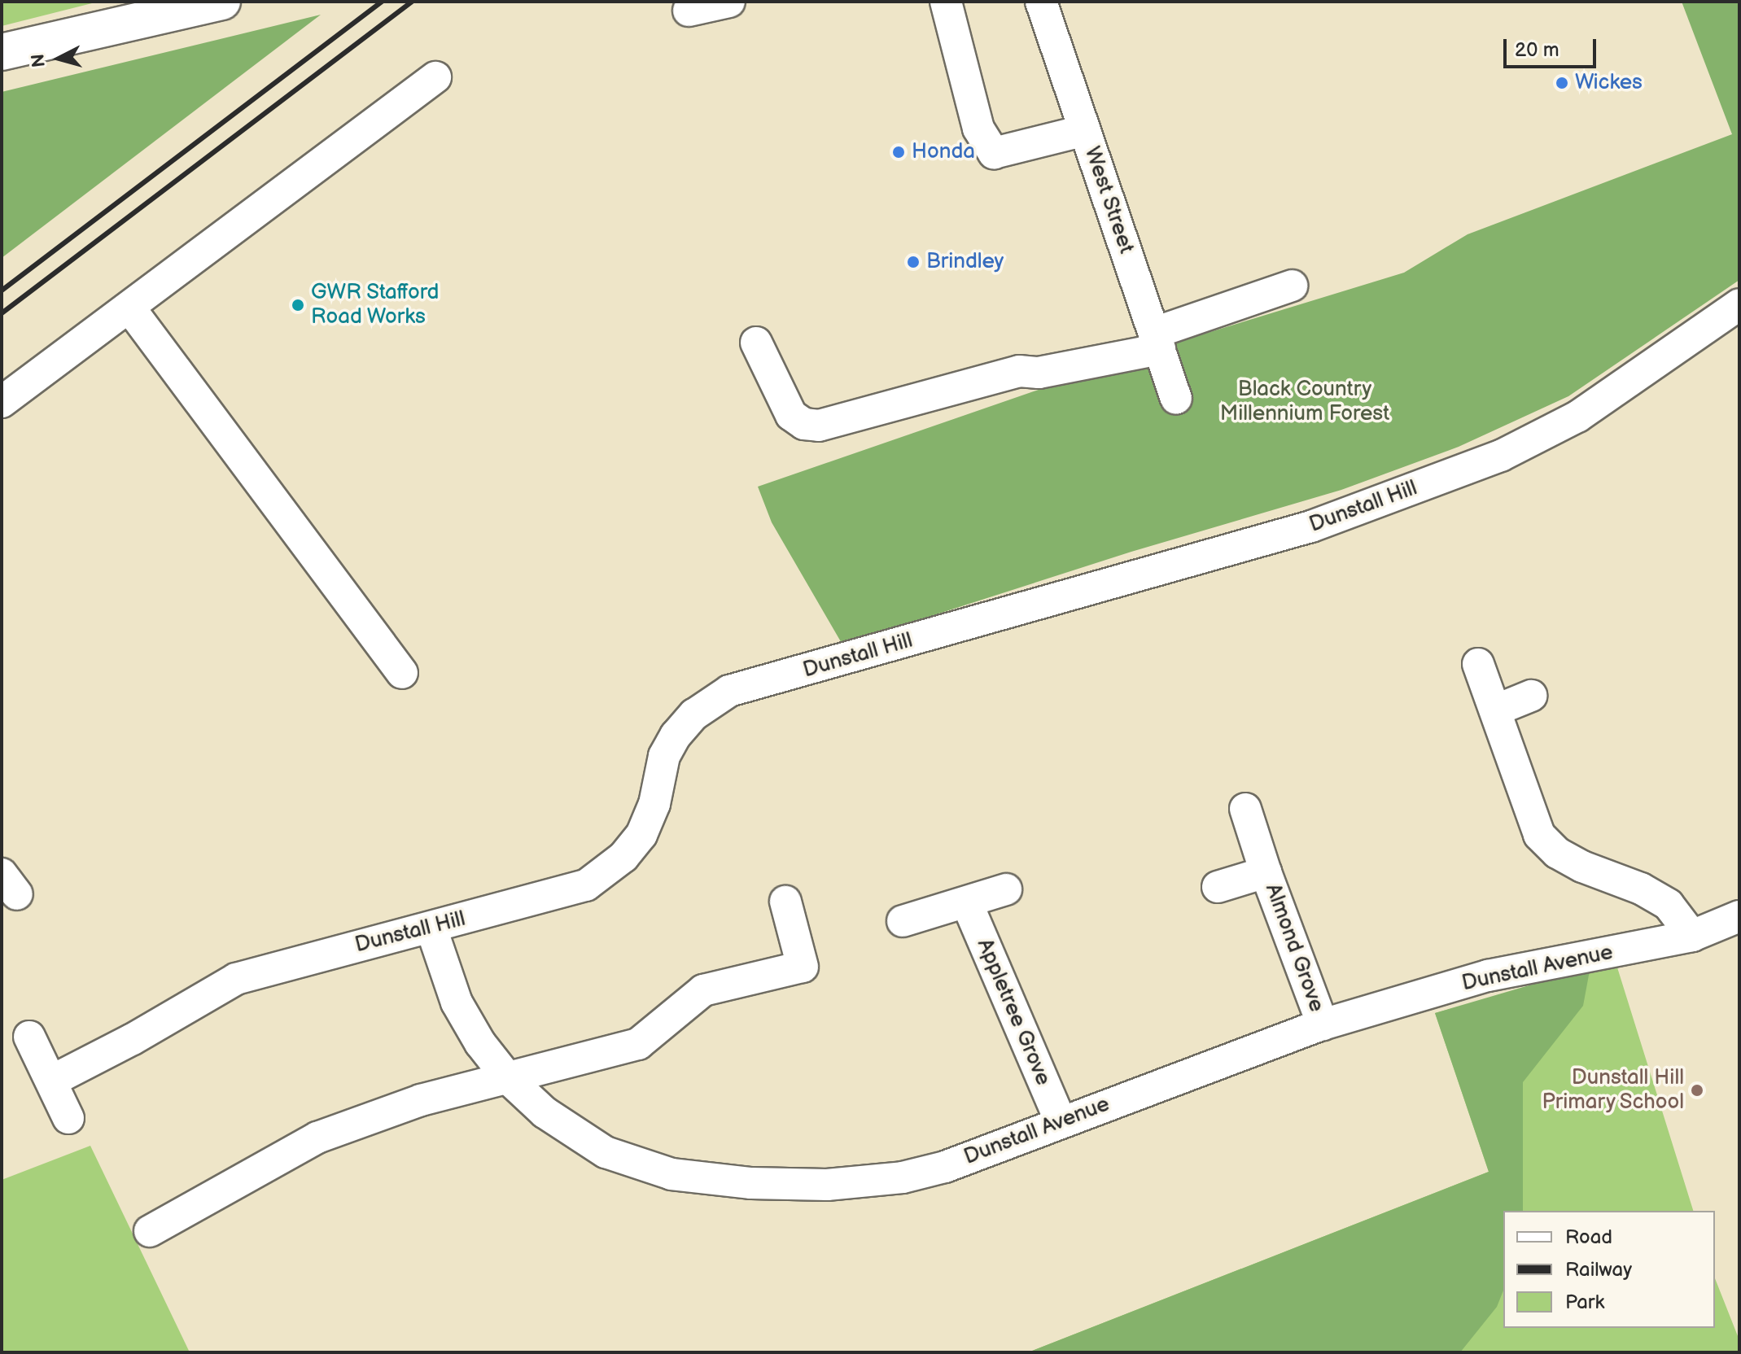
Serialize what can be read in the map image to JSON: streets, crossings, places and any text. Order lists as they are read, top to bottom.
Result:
{
  "streets": {
    "street": [
      "West Street",
      "Dunstall Hill",
      "Almond Grove",
      "Dunstall Avenue",
      "Appletree Grove"
    ]
  },
  "crossings": [
    ["Dunstall Hill", "Dunstall Avenue"],
    ["Almond Grove", "Dunstall Avenue"],
    ["Dunstall Avenue", "Appletree Grove"]
  ],
  "parks": ["Black Country Millennium Forest"],
  "places": [
    "Wickes",
    "Honda",
    "Brindley",
    "GWR Stafford Road Works",
    "Dunstall Hill Primary School"
  ],
  "legend": ["Road", "Railway", "Park"],
  "scale_bar": "20 m",
  "north": "left"
}
